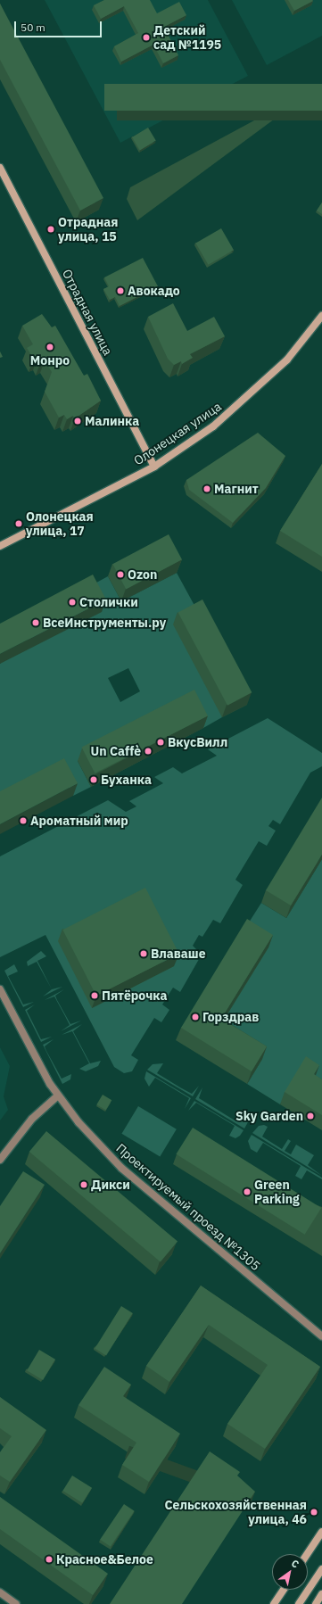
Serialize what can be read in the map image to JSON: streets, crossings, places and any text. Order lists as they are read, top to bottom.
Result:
{
  "streets": {
    "street": ["Отрадная улица", "Олонецкая улица", "Проектируемый проезд №1305"]
  },
  "crossings": [
    ["Отрадная улица", "Олонецкая улица"]
  ],
  "places": [
    "Детский сад №1195",
    "Отрадная улица, 15",
    "Авокадо",
    "Монро",
    "Малинка",
    "Магнит",
    "Олонецкая улица, 17",
    "Ozon",
    "Столички",
    "ВсеИнструменты.ру",
    "ВкусВилл",
    "Un Caffè",
    "Буханка",
    "Ароматный мир",
    "Влаваше",
    "Пятёрочка",
    "Горздрав",
    "Sky Garden",
    "Дикси",
    "Green Parking",
    "Сельскохозяйственная улица, 46",
    "Красное&Белое"
  ],
  "scale_bar": "50 m",
  "north": "top right"
}
